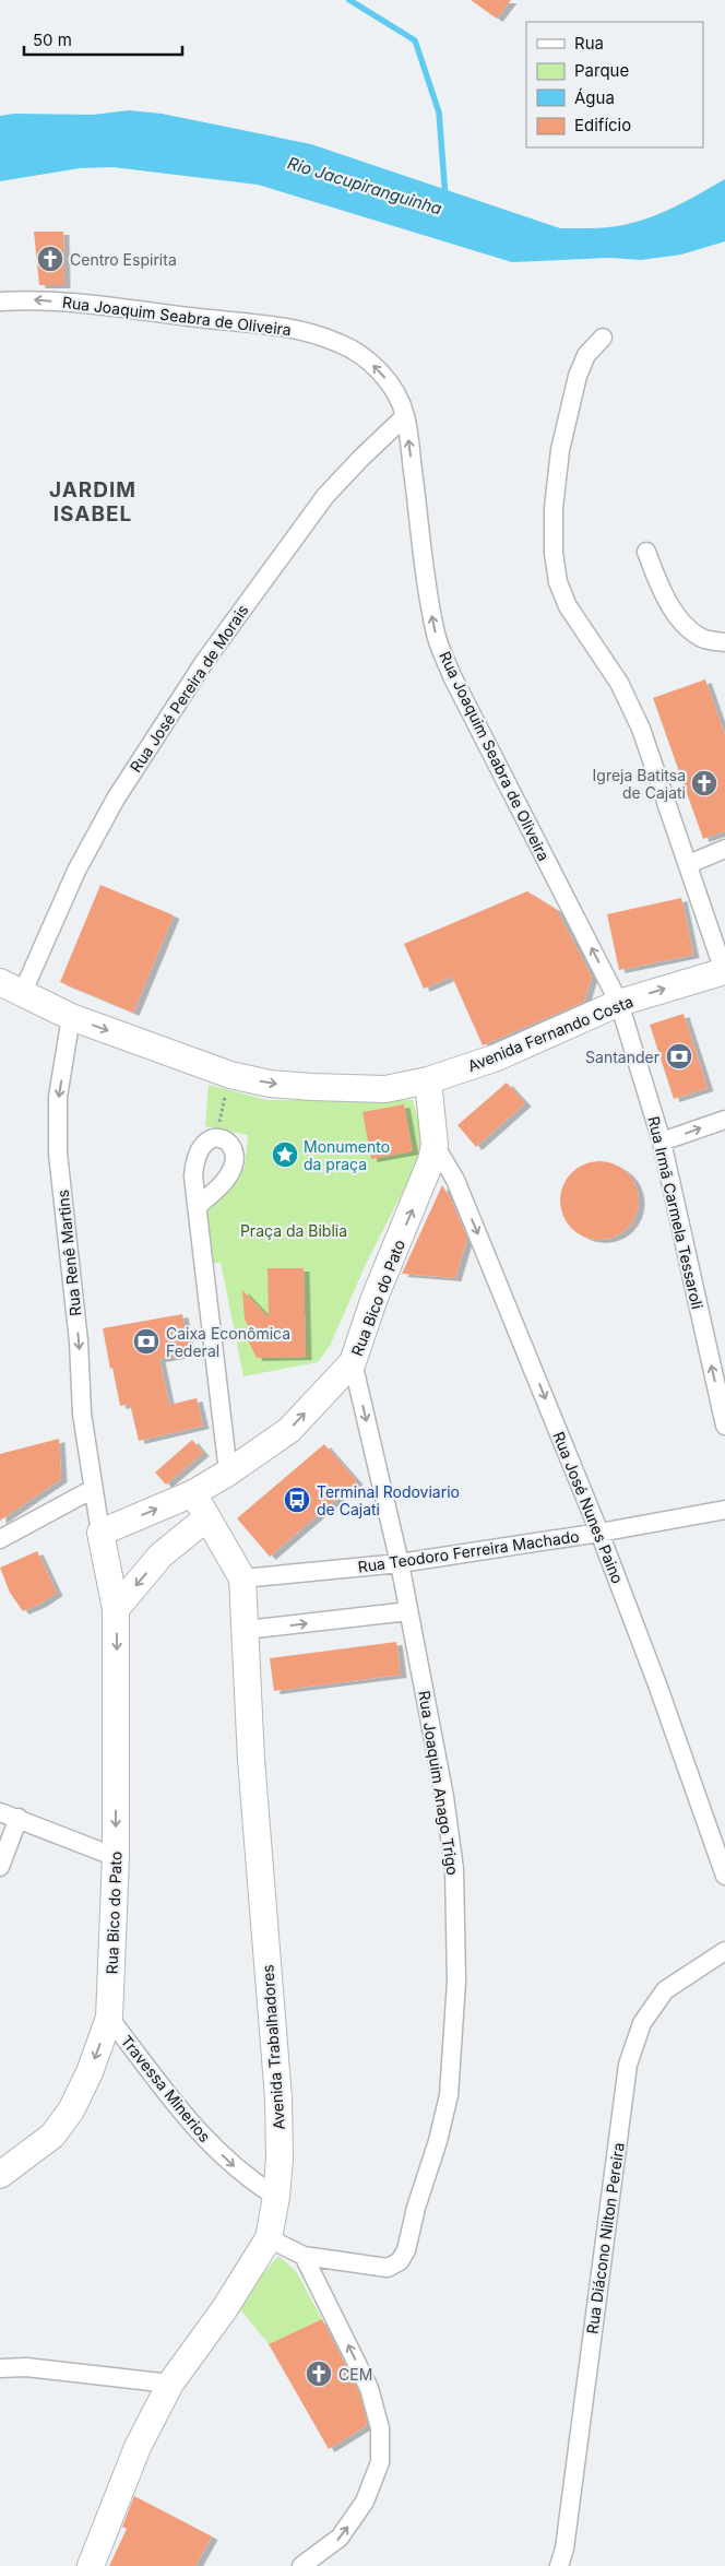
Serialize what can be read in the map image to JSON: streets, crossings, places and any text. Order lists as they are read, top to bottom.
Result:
{
  "streets": {
    "street": [
      "Rua Joaquim Seabra de Oliveira",
      "Rua José Pereira de Morais",
      "Avenida Fernando Costa",
      "Rua Irmã Carmela Tessaroli",
      "Rua Renê Martins",
      "Rua Bico do Pato",
      "Rua José Nunes Paino",
      "Rua Teodoro Ferreira Machado",
      "Rua Joaquim Anago Trigo",
      "Avenida Trabalhadores",
      "Travessa Minerios",
      "Rua Diácono Nilton Pereira"
    ]
  },
  "crossings": [
    ["Rua Joaquim Seabra de Oliveira", "Rua José Pereira de Morais"],
    ["Rua Joaquim Seabra de Oliveira", "Avenida Fernando Costa"],
    ["Rua Joaquim Seabra de Oliveira", "Rua Irmã Carmela Tessaroli"],
    ["Rua José Pereira de Morais", "Avenida Fernando Costa"],
    ["Avenida Fernando Costa", "Rua Irmã Carmela Tessaroli"],
    ["Avenida Fernando Costa", "Rua Renê Martins"],
    ["Avenida Fernando Costa", "Rua Bico do Pato"],
    ["Rua Renê Martins", "Rua Bico do Pato"],
    ["Rua Bico do Pato", "Rua José Nunes Paino"],
    ["Rua Bico do Pato", "Rua Joaquim Anago Trigo"],
    ["Rua Bico do Pato", "Avenida Trabalhadores"],
    ["Rua Bico do Pato", "Travessa Minerios"],
    ["Rua José Nunes Paino", "Rua Teodoro Ferreira Machado"],
    ["Rua Teodoro Ferreira Machado", "Rua Joaquim Anago Trigo"],
    ["Rua Teodoro Ferreira Machado", "Avenida Trabalhadores"],
    ["Rua Joaquim Anago Trigo", "Avenida Trabalhadores"],
    ["Avenida Trabalhadores", "Travessa Minerios"]
  ],
  "one_way": [
    "Rua Joaquim Seabra de Oliveira",
    "Avenida Fernando Costa",
    "Rua Irmã Carmela Tessaroli",
    "Rua José Nunes Paino",
    "Travessa Minerios"
  ],
  "districts": ["JARDIM ISABEL"],
  "water": ["Rio Jacupiranguinha"],
  "parks": ["Praça da Biblia"],
  "places": {
    "church": ["Centro Espirita", "Igreja Batitsa de Cajati", "CEM"],
    "bank": ["Santander", "Caixa Econômica Federal"],
    "place": ["Monumento da praça"],
    "bus stop": ["Terminal Rodoviario de Cajati"]
  },
  "legend": [
    "Rua",
    "Parque",
    "Água",
    "Edifício"
  ],
  "scale_bar": "50 m"
}
